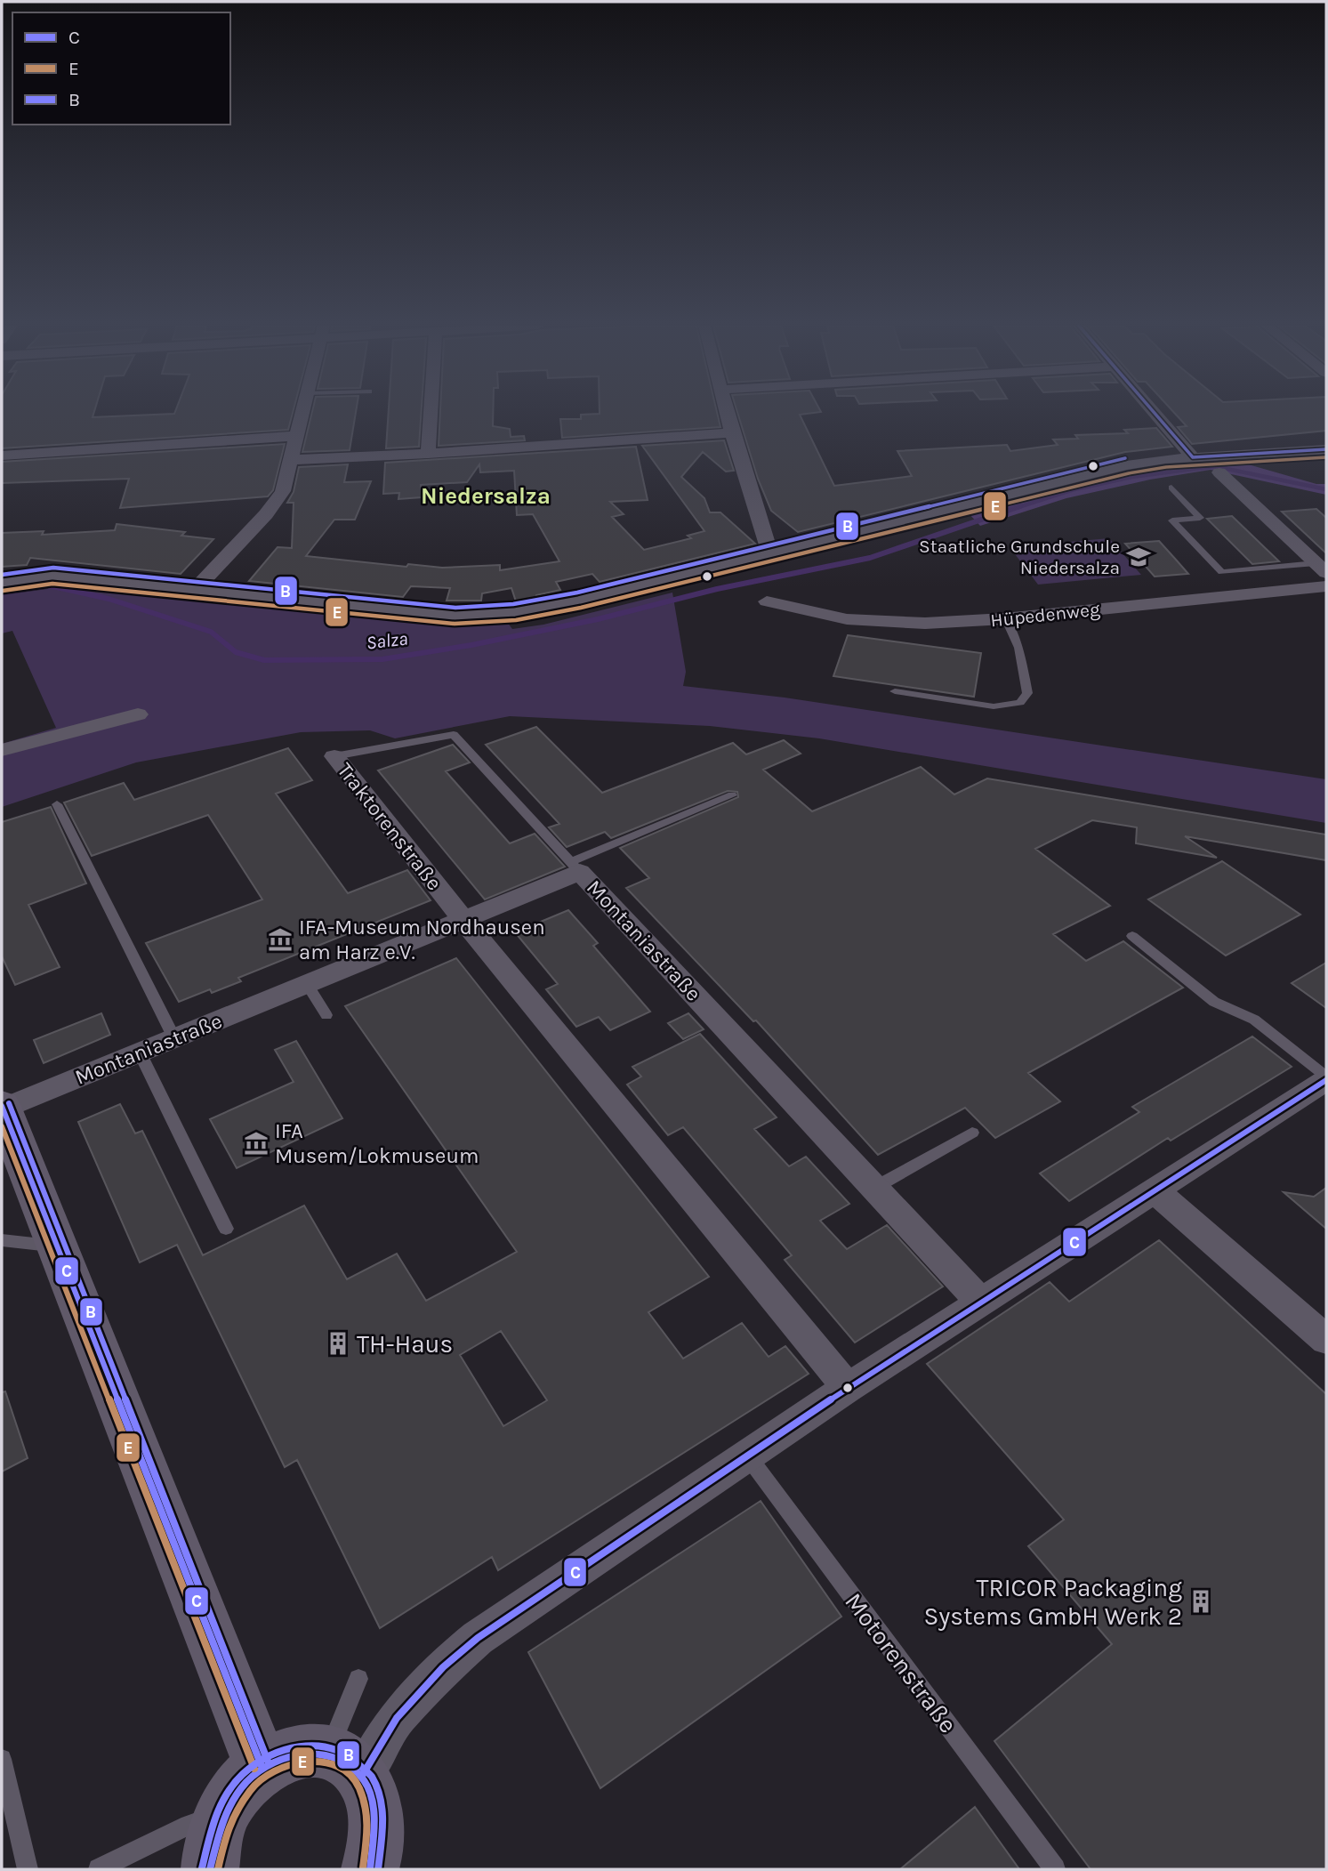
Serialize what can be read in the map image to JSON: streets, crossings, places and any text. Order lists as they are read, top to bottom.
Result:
{
  "streets": {
    "street": ["Hüpedenweg", "Traktorenstraße", "Montaniastraße"],
    "lane": ["Motorenstraße"]
  },
  "crossings": [
    ["Traktorenstraße", "Montaniastraße"]
  ],
  "districts": ["Niedersalza"],
  "water": ["Salza"],
  "places": {
    "school or university": ["Staatliche Grundschule Niedersalza"],
    "museum": ["IFA-Museum Nordhausen am Harz e.V.", "IFA Musem/Lokmuseum"],
    "building": ["TH-Haus", "TRICOR Packaging Systems GmbH Werk 2"]
  },
  "lines": ["transit line C", "transit line E", "transit line B"],
  "legend": ["C", "E", "B"]
}
